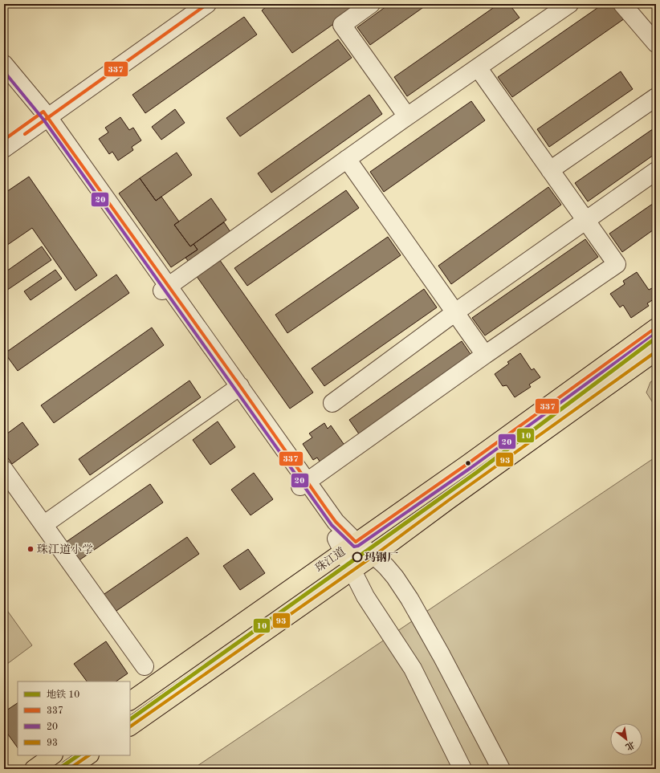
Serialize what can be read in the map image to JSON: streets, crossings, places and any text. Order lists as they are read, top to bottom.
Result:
{
  "streets": {
    "main road": ["珠江道"]
  },
  "places": ["珠江道小学", "玛钢厂"],
  "lines": [
    "transit line 337",
    "transit line 20",
    "metro line 10",
    "transit line 93"
  ],
  "legend": [
    "地铁 10",
    "337",
    "20",
    "93"
  ],
  "north": "bottom right"
}
